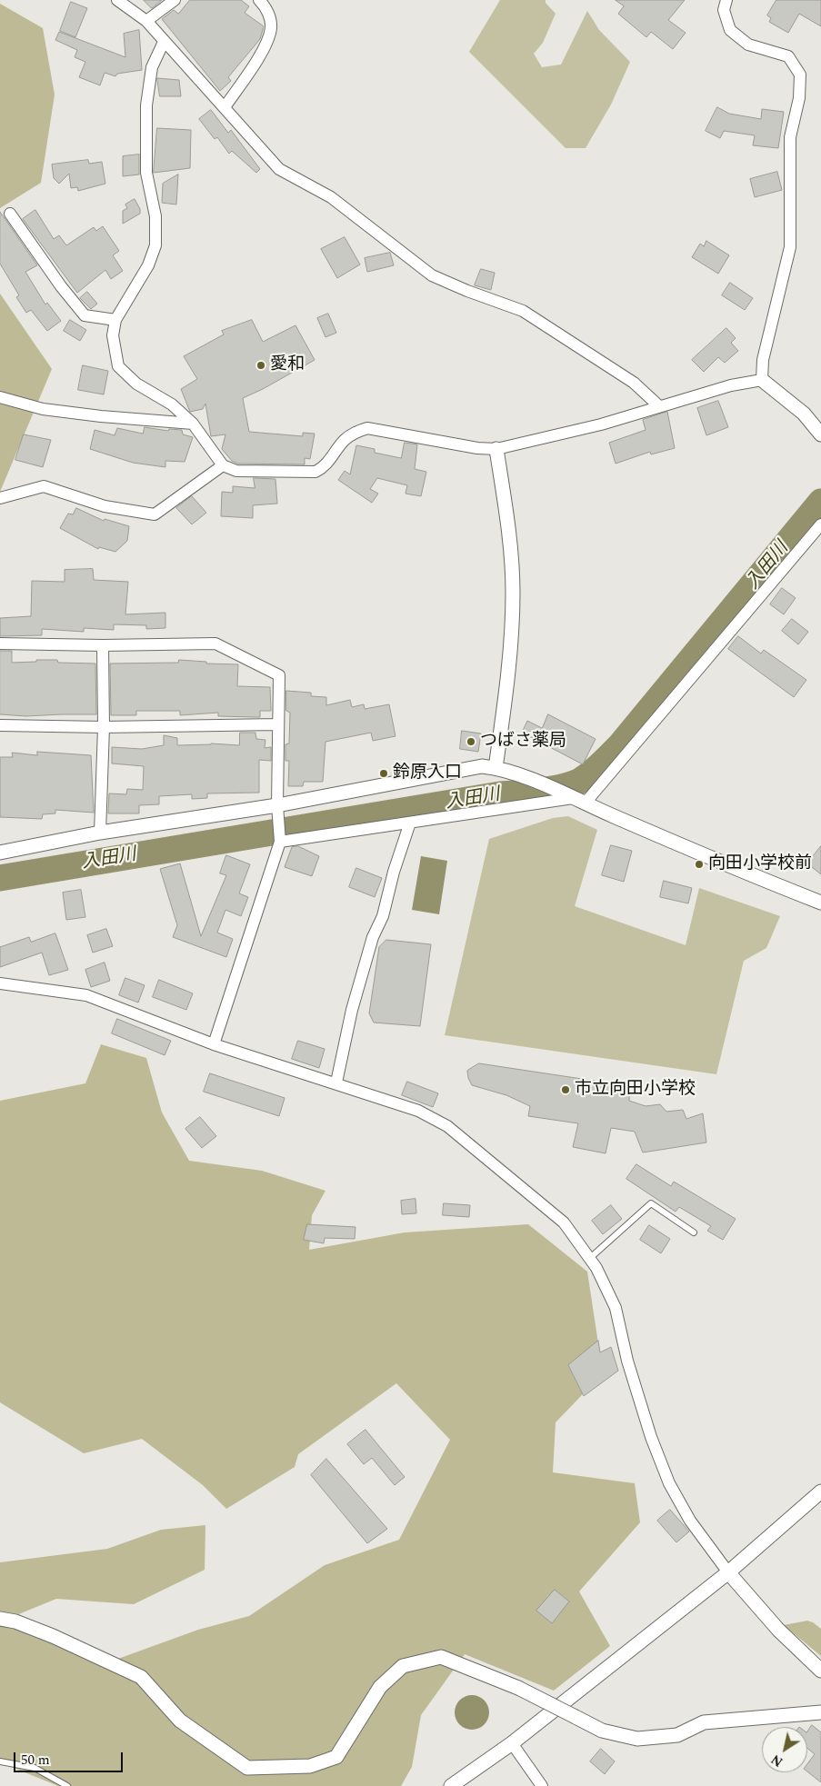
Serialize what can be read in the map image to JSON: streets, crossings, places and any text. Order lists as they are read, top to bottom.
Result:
{
  "water": ["入田川"],
  "places": [
    "愛和",
    "つばさ薬局",
    "鈴原入口",
    "向田小学校前",
    "市立向田小学校"
  ],
  "scale_bar": "50 m",
  "north": "bottom left"
}
